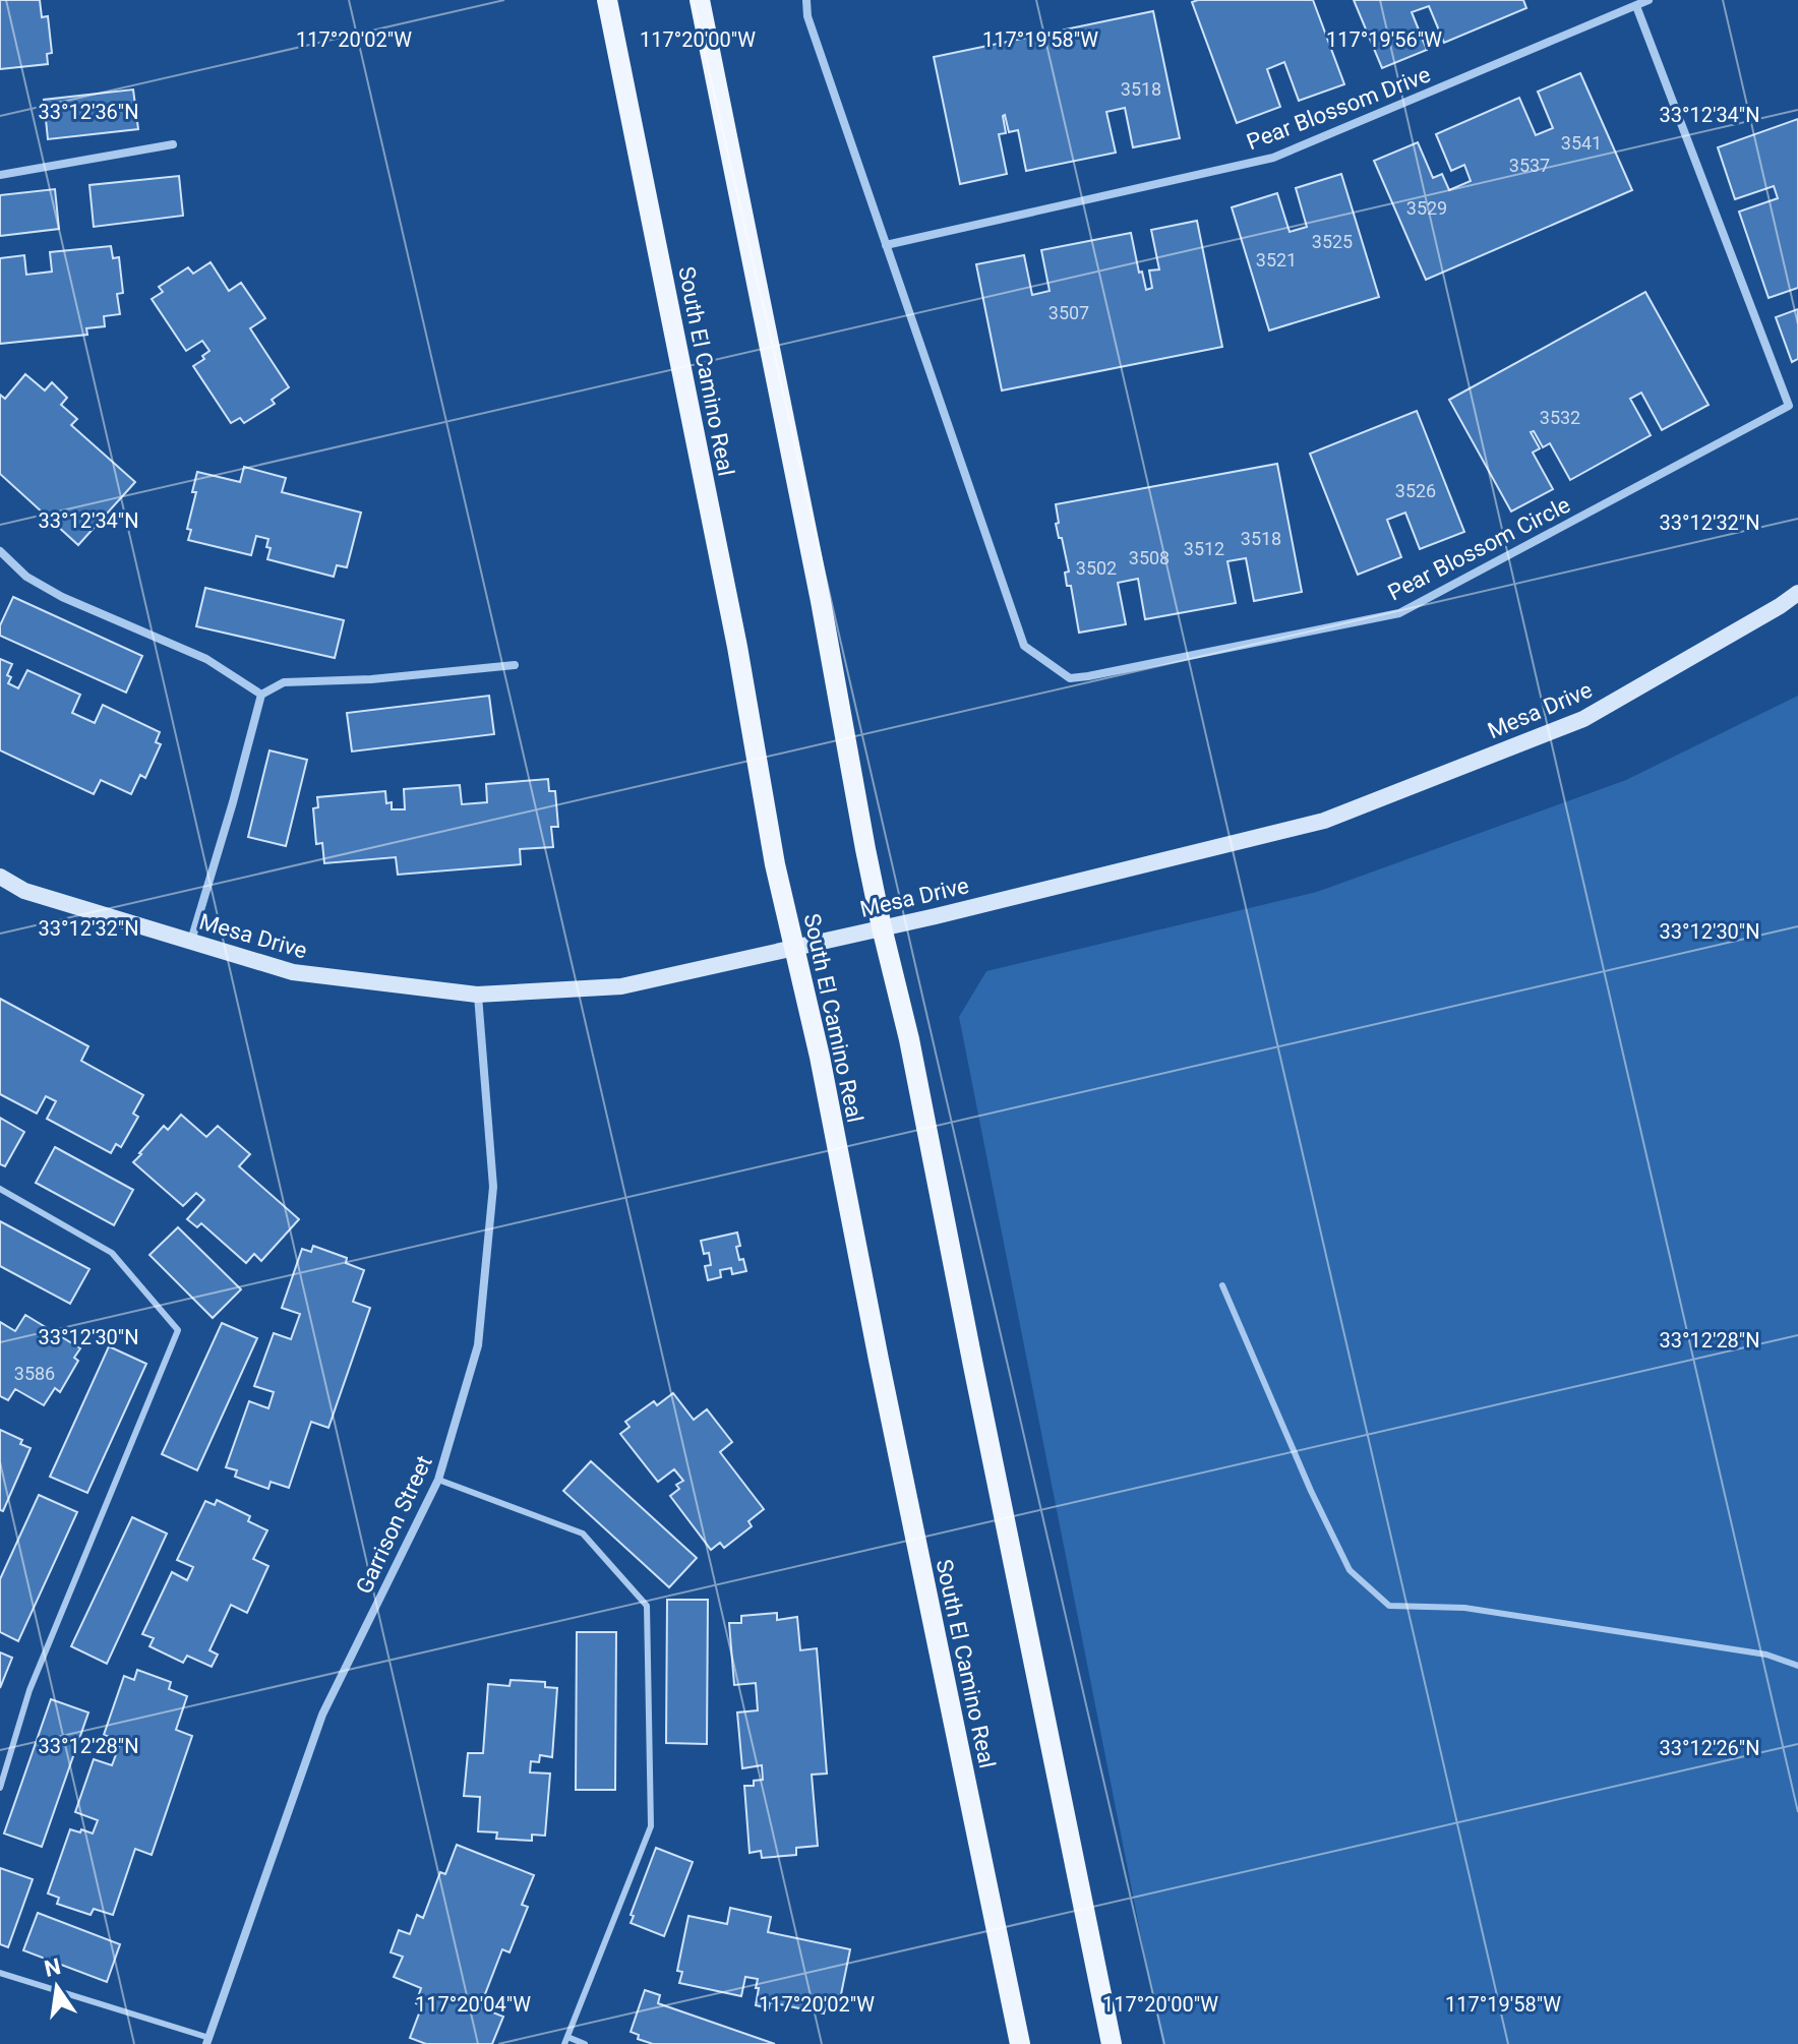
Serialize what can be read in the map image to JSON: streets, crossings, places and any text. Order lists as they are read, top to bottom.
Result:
{
  "streets": {
    "main road": ["South El Camino Real", "Mesa Drive"],
    "street": ["Pear Blossom Drive", "Pear Blossom Circle", "Garrison Street"]
  },
  "crossings": [
    ["Pear Blossom Drive", "Pear Blossom Circle"],
    ["South El Camino Real", "Mesa Drive"],
    ["Mesa Drive", "Garrison Street"]
  ],
  "house_numbers": [
    "3518",
    "3541",
    "3537",
    "3529",
    "3525",
    "3521",
    "3507",
    "3532",
    "3526",
    "3518",
    "3512",
    "3508",
    "3502",
    "3586"
  ],
  "north": "top",
  "coordinates": [
    "117°20'02\"W",
    "117°20'00\"W",
    "117°19'58\"W",
    "117°19'56\"W",
    "33°12'36\"N",
    "33°12'34\"N",
    "33°12'32\"N",
    "33°12'30\"N",
    "33°12'28\"N",
    "33°12'26\"N",
    "117°20'04\"W"
  ]
}
